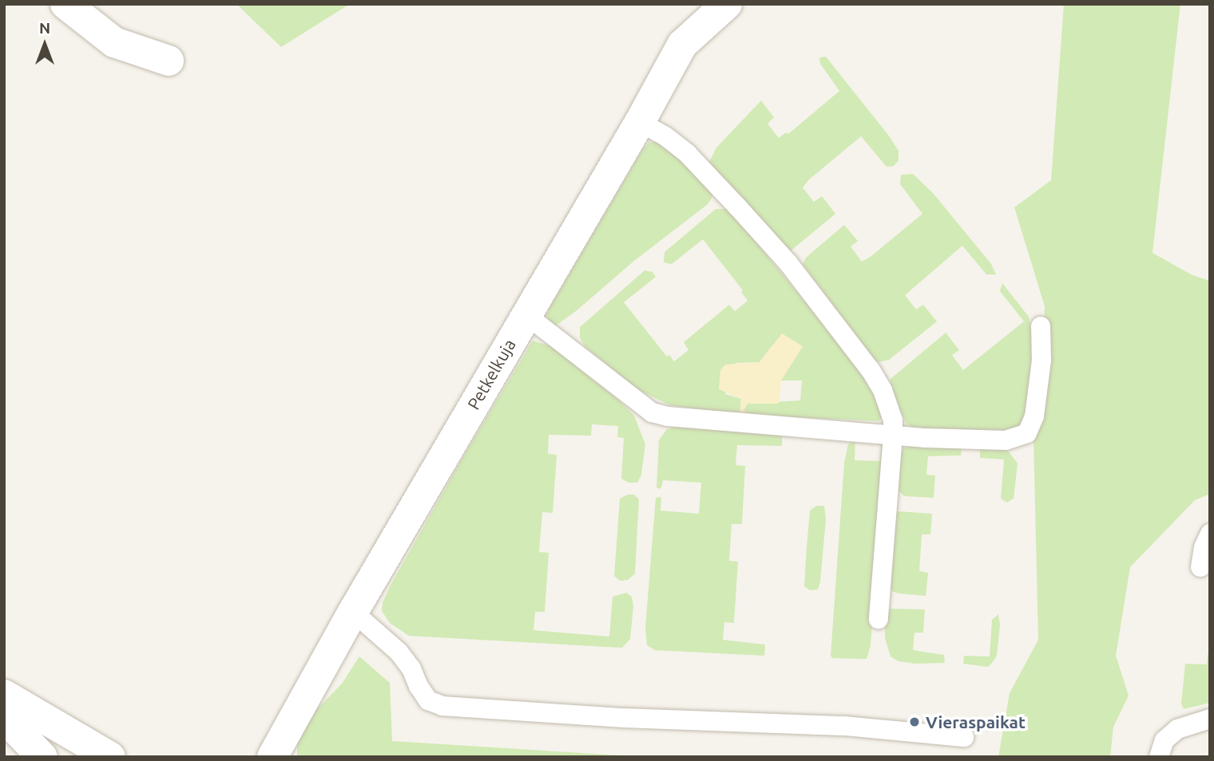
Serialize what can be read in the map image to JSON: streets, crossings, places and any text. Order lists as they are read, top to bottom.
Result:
{
  "streets": {
    "street": ["Petkelkuja"]
  },
  "places": ["Vieraspaikat"],
  "north": "top"
}
